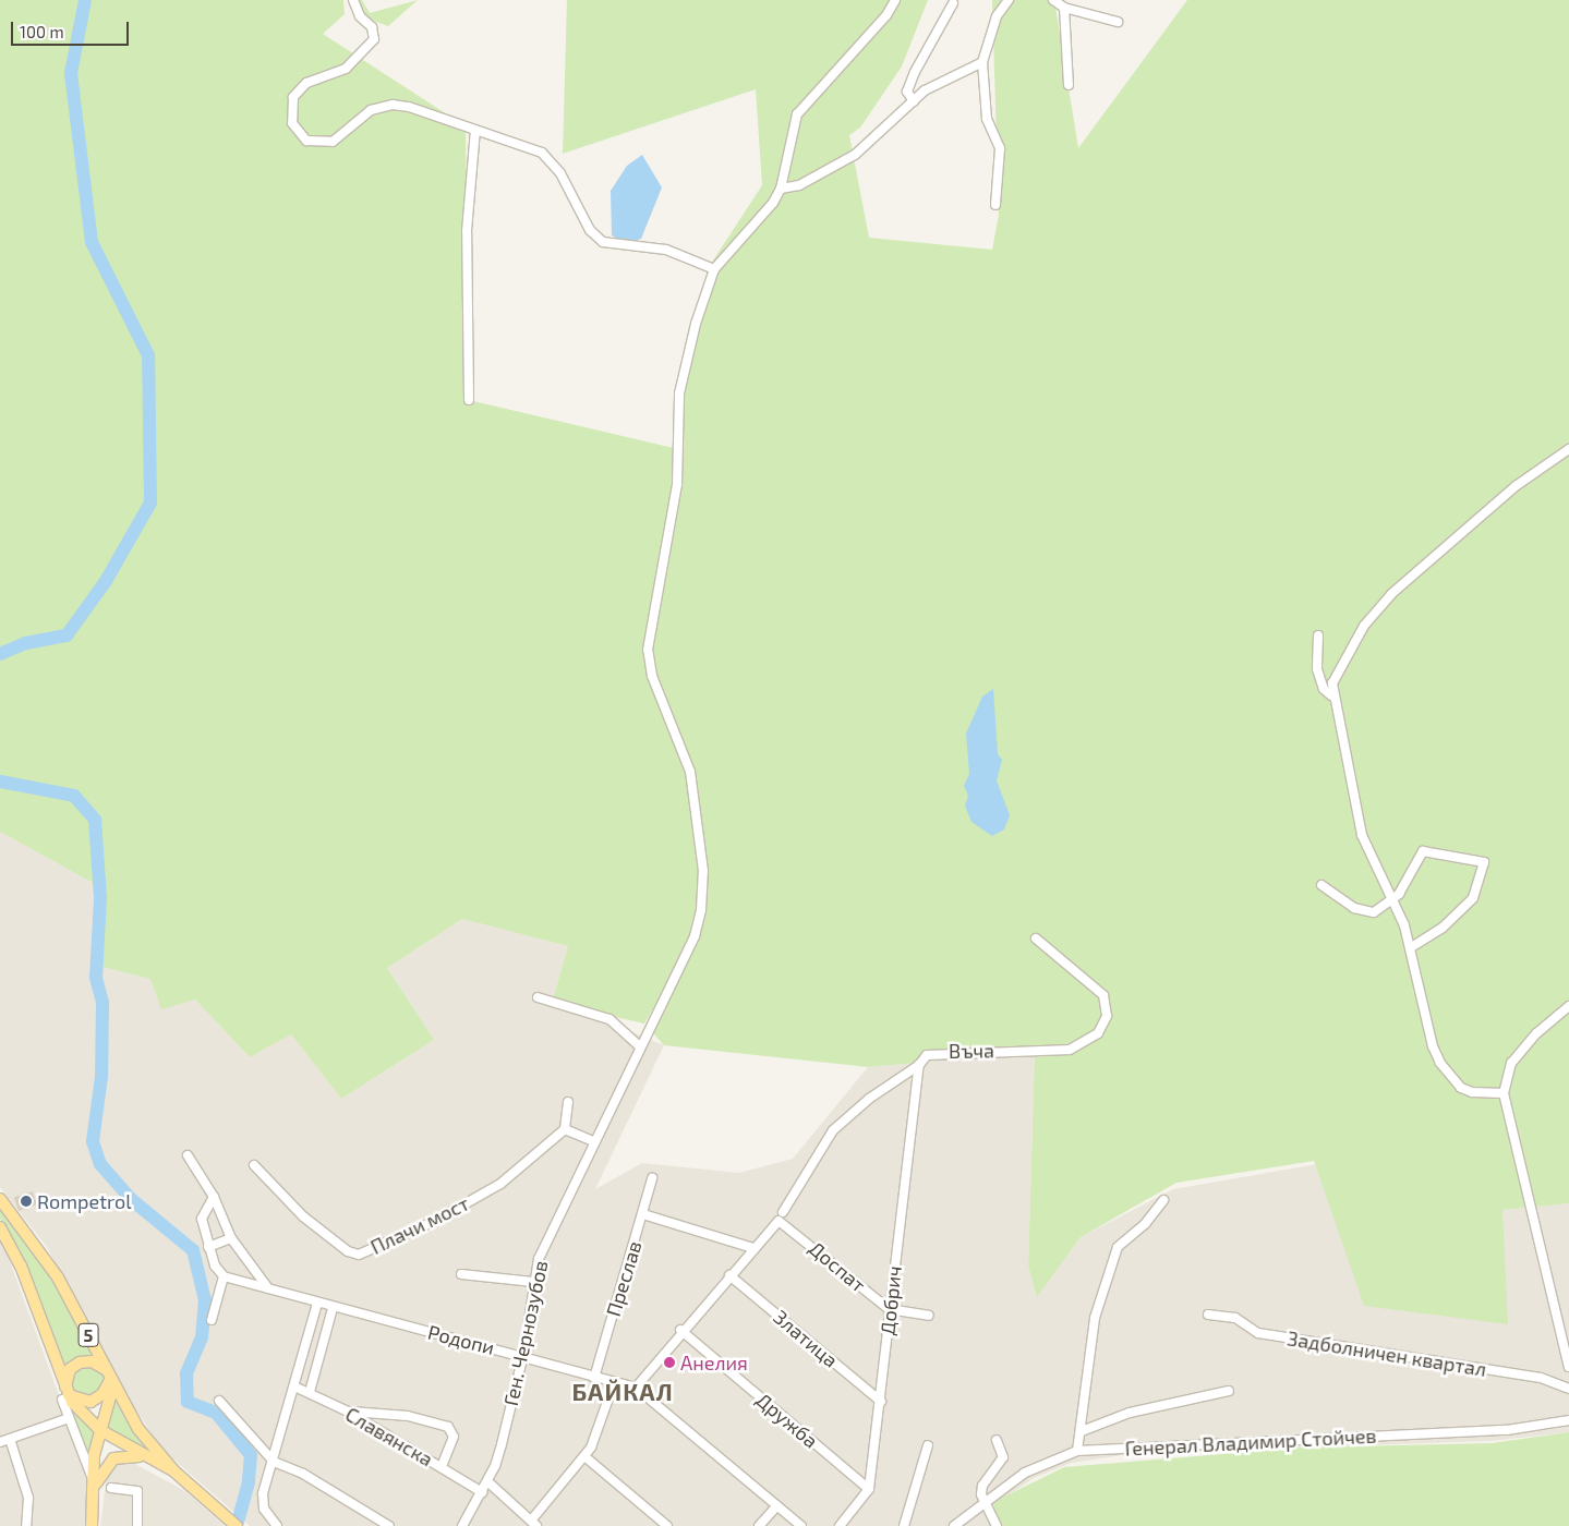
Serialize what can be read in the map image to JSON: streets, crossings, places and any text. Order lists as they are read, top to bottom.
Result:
{
  "streets": {
    "main road": ["5"],
    "street": [
      "Въча",
      "Плачи мост",
      "Доспат",
      "Преслав",
      "Добрич",
      "Ген. Чернозубов",
      "Златица",
      "Родопи",
      "Задболничен квартал",
      "Дружба",
      "Славянска",
      "Генерал Владимир Стойчев"
    ]
  },
  "crossings": [
    ["Въча", "Добрич"],
    ["Доспат", "Добрич"],
    ["Преслав", "Родопи"],
    ["Добрич", "Златица"],
    ["Добрич", "Дружба"],
    ["Ген. Чернозубов", "Родопи"],
    ["Ген. Чернозубов", "Славянска"]
  ],
  "districts": ["БАЙКАЛ"],
  "places": ["Rompetrol", "Анелия"],
  "scale_bar": "100 m"
}
